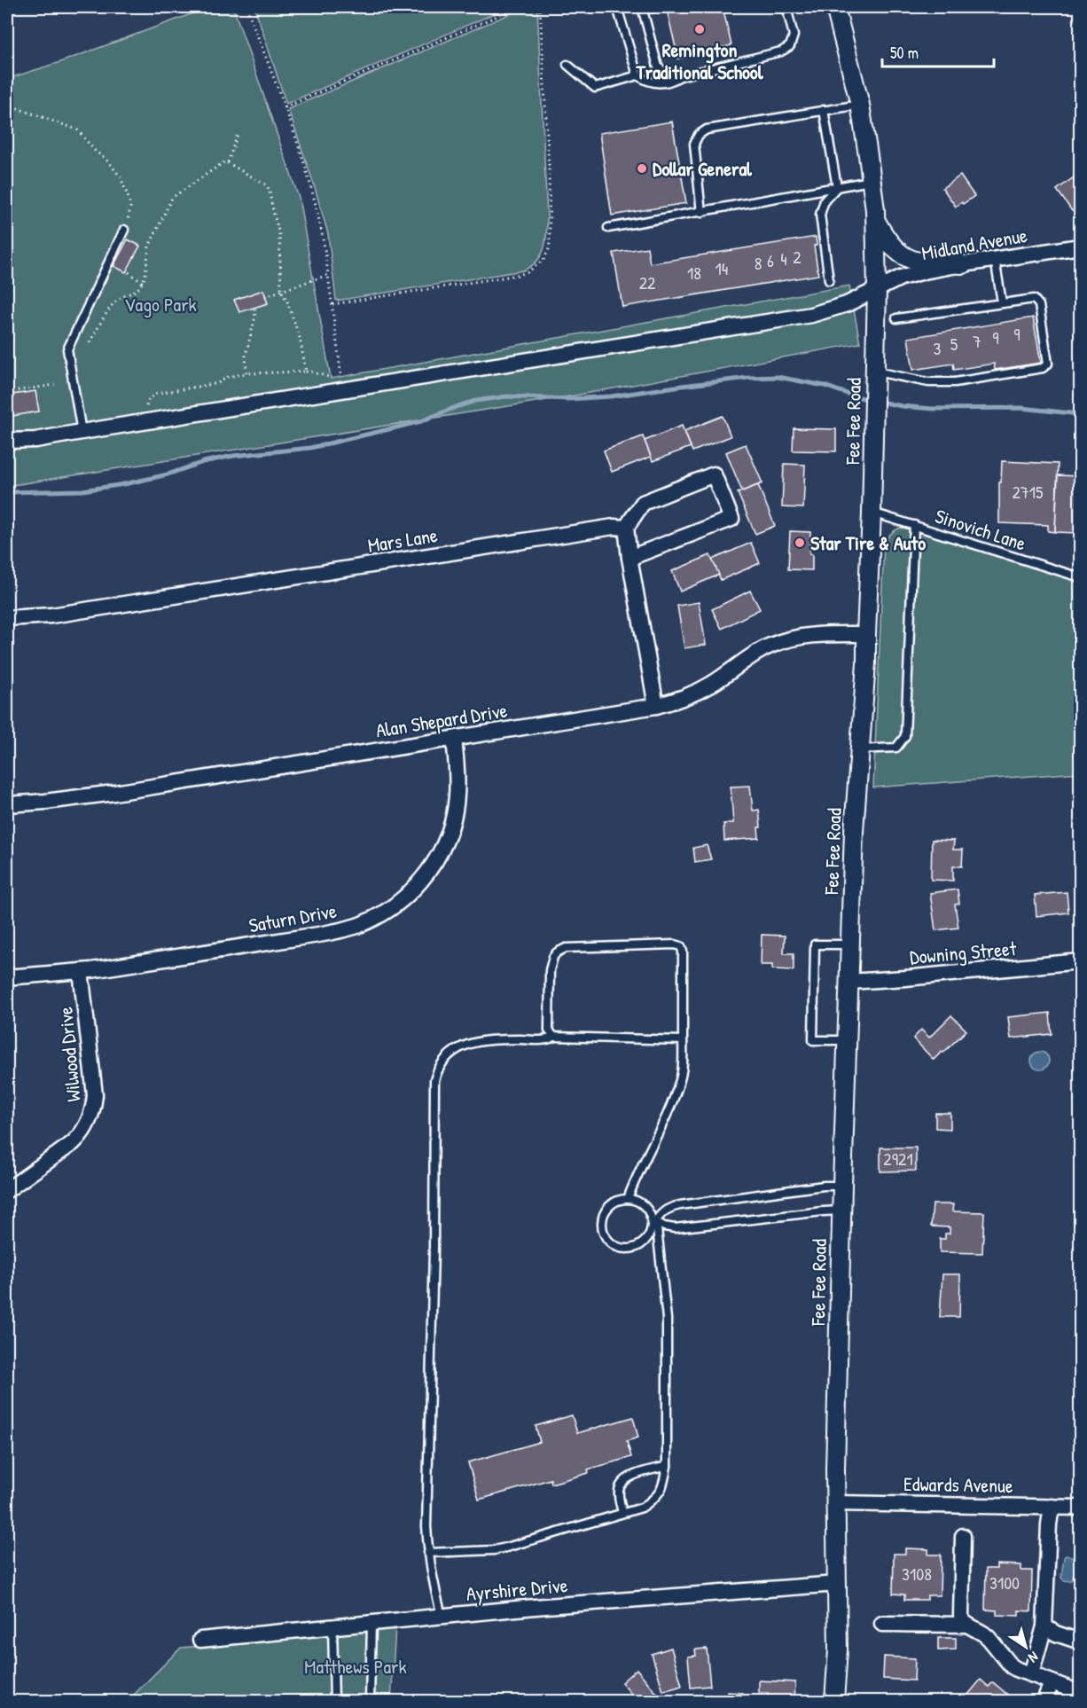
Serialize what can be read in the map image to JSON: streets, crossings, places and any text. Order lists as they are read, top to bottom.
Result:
{
  "streets": {
    "street": [
      "Midland Avenue",
      "Fee Fee Road",
      "Mars Lane",
      "Alan Shepard Drive",
      "Saturn Drive",
      "Downing Street",
      "Wilwood Drive",
      "Edwards Avenue",
      "Ayrshire Drive"
    ],
    "lane": ["Sinovich Lane"]
  },
  "crossings": [
    ["Midland Avenue", "Fee Fee Road"],
    ["Fee Fee Road", "Sinovich Lane"],
    ["Fee Fee Road", "Alan Shepard Drive"],
    ["Fee Fee Road", "Downing Street"],
    ["Fee Fee Road", "Edwards Avenue"],
    ["Fee Fee Road", "Ayrshire Drive"],
    ["Alan Shepard Drive", "Saturn Drive"],
    ["Saturn Drive", "Wilwood Drive"]
  ],
  "parks": ["Vago Park", "Matthews Park"],
  "places": ["Remington Traditional School", "Dollar General", "Star Tire & Auto"],
  "house_numbers": [
    "2",
    "4",
    "6",
    "8",
    "14",
    "18",
    "22",
    "9",
    "9",
    "7",
    "5",
    "3",
    "2715",
    "2921",
    "3108",
    "3100"
  ],
  "scale_bar": "50 m",
  "north": "bottom right"
}
